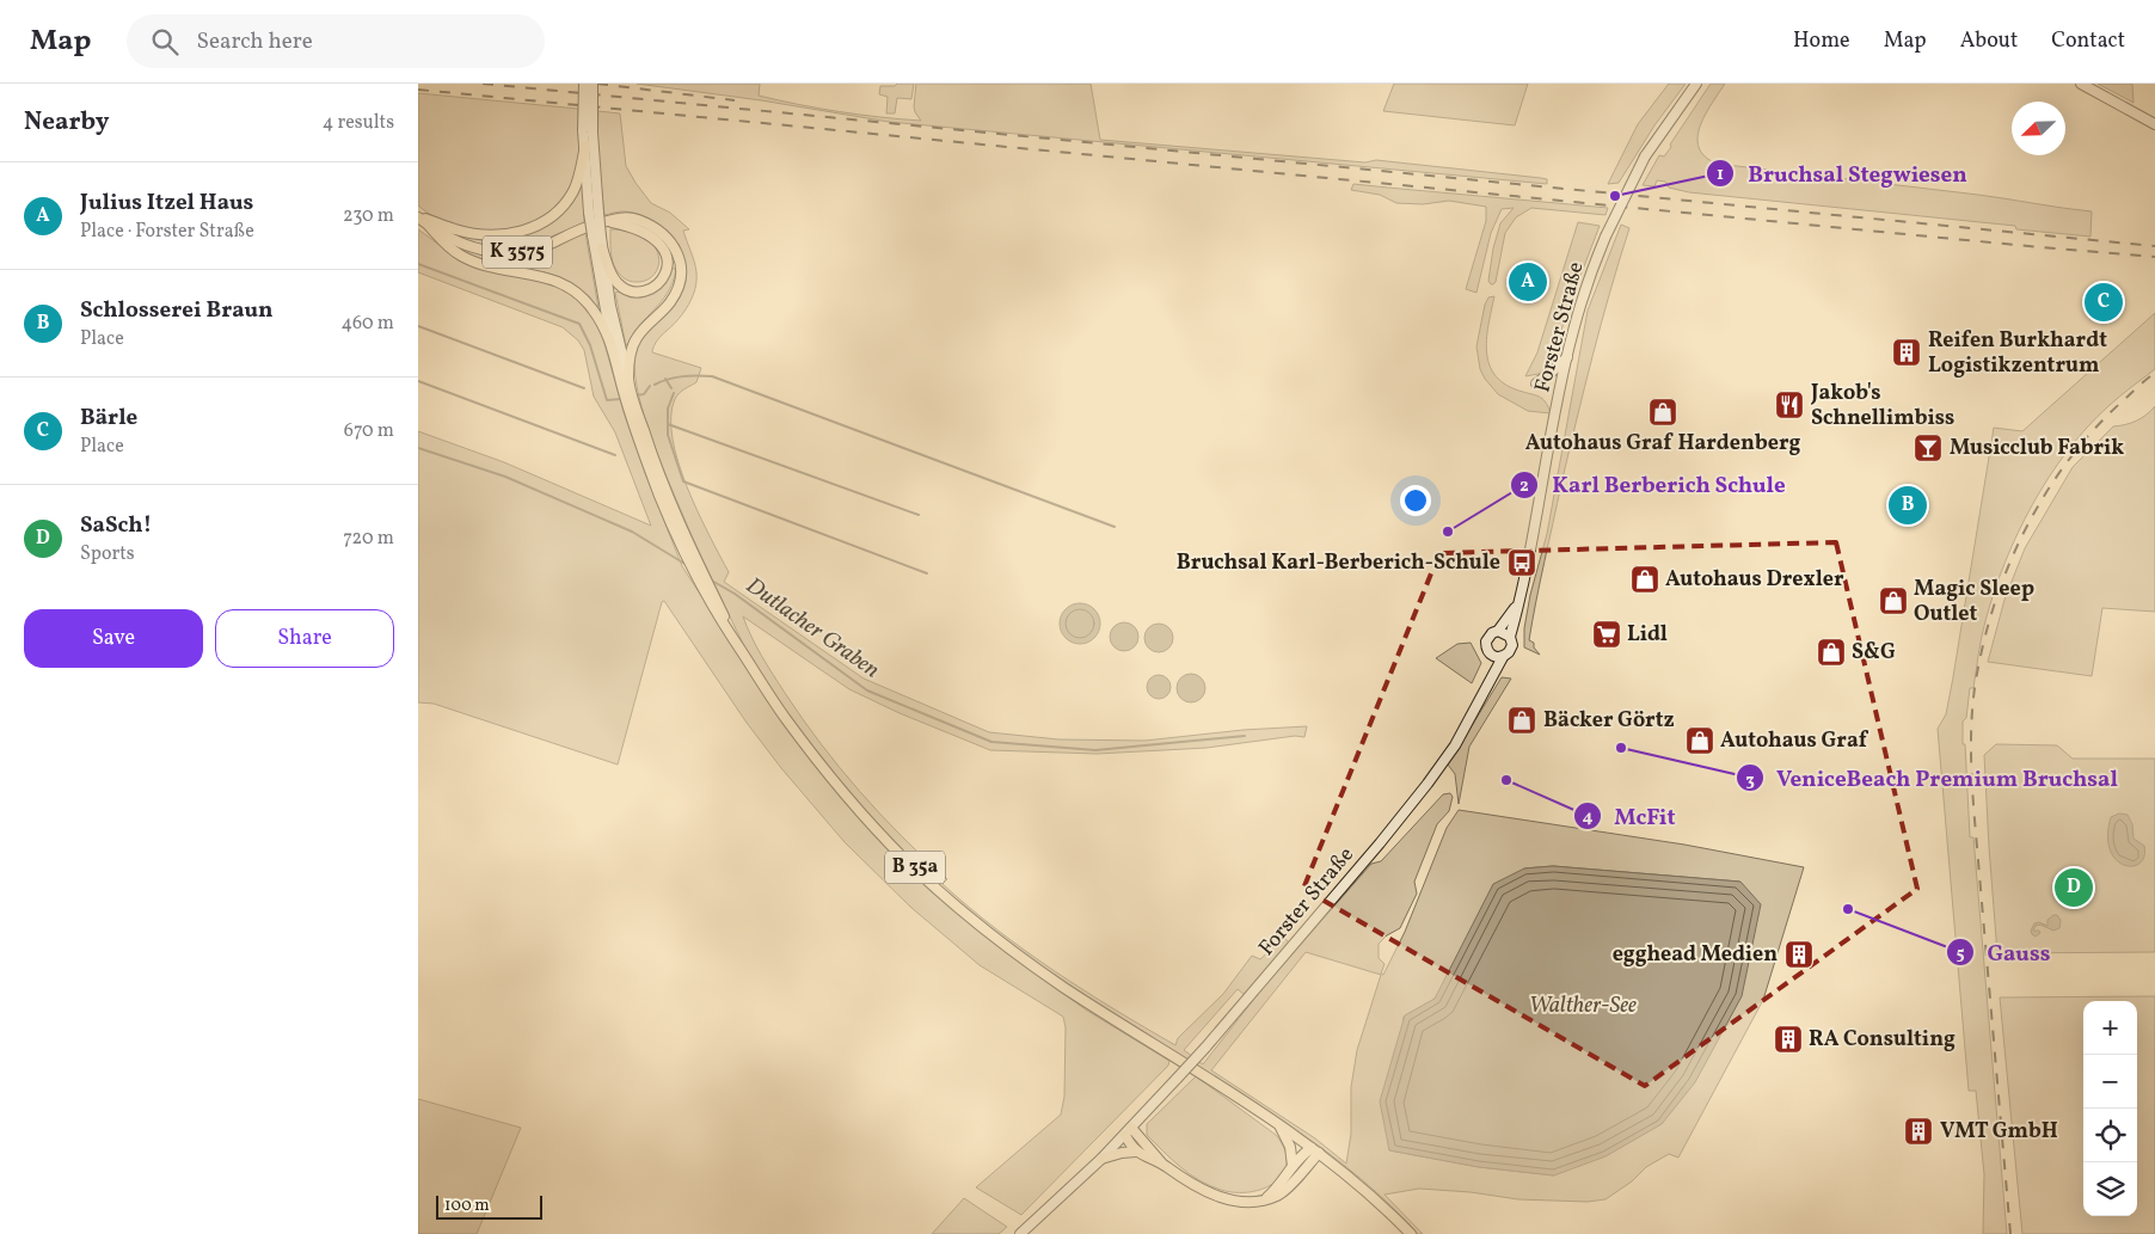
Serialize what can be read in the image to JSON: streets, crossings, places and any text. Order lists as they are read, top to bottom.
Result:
{
  "streets": {
    "main road": ["K 3575", "B 35a"],
    "street": ["Forster Straße"]
  },
  "water": ["Dutlacher Graben", "Walther-See"],
  "places": {
    "other": [
      "Bruchsal Stegwiesen",
      "Karl Berberich Schule",
      "VeniceBeach Premium Bruchsal",
      "McFit",
      "Gauss"
    ],
    "building": [
      "Reifen Burkhardt Logistikzentrum",
      "egghead Medien",
      "RA Consulting",
      "VMT GmbH"
    ],
    "restaurant": ["Jakob's Schnellimbiss"],
    "shop": [
      "Autohaus Graf Hardenberg",
      "Autohaus Drexler",
      "Magic Sleep Outlet",
      "S&G",
      "Bäcker Görtz",
      "Autohaus Graf"
    ],
    "bar": ["Musicclub Fabrik"],
    "bus stop": ["Bruchsal Karl-Berberich-Schule"],
    "supermarket": ["Lidl"]
  },
  "scale_bar": "100 m",
  "north": "bottom left",
  "page": {
    "header": "Map",
    "search": "Search here",
    "nav": [
      "Home",
      "Map",
      "About",
      "Contact"
    ],
    "heading": ["Nearby", "4 results"],
    "list": [
      {
        "mark": "A",
        "name": "Julius Itzel Haus",
        "note": "Place · Forster Straße",
        "value": "230 m"
      },
      {
        "mark": "B",
        "name": "Schlosserei Braun",
        "note": "Place",
        "value": "460 m"
      },
      {
        "mark": "C",
        "name": "Bärle",
        "note": "Place",
        "value": "670 m"
      },
      {
        "mark": "D",
        "name": "SaSch!",
        "note": "Sports",
        "value": "720 m"
      }
    ],
    "pins": [
      "A",
      "C",
      "B",
      "D"
    ],
    "buttons": ["Save", "Share"],
    "map_buttons": ["+", "−"],
    "scale": "100 m"
  }
}
